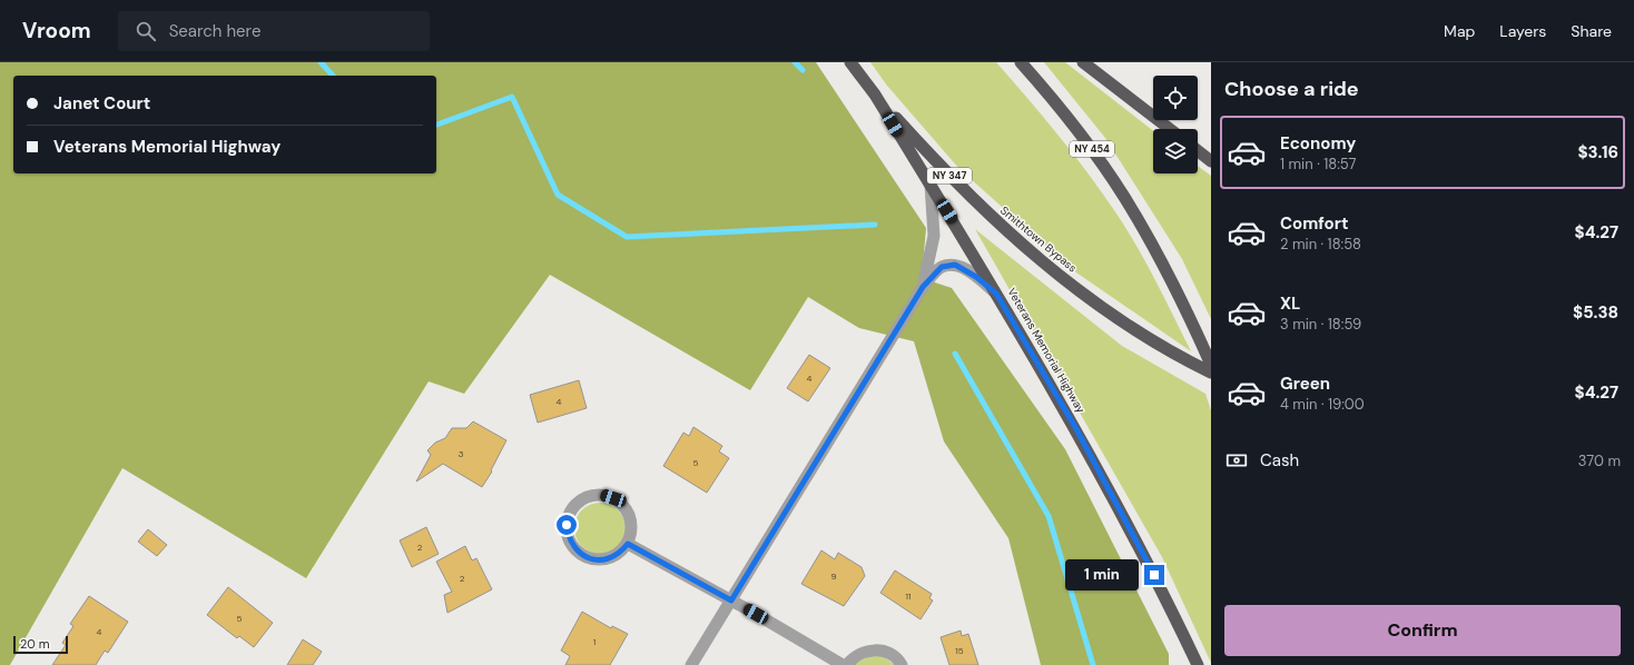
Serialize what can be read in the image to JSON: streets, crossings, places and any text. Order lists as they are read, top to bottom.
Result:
{
  "streets": {
    "highway": [
      "NY 454",
      "NY 347",
      "Smithtown Bypass",
      "Veterans Memorial Highway"
    ]
  },
  "crossings": [
    ["Smithtown Bypass", "Veterans Memorial Highway"]
  ],
  "house_numbers": [
    "4",
    "4",
    "3",
    "5",
    "2",
    "9",
    "2",
    "11",
    "5",
    "4",
    "1",
    "15"
  ],
  "scale_bar": "20 m",
  "page": {
    "header": "Vroom",
    "search": "Search here",
    "nav": ["Map", "Layers", "Share"],
    "heading": "Choose a ride",
    "banner": ["Janet Court", "Veterans Memorial Highway"],
    "list": [
      {
        "name": "Economy",
        "note": "1 min · 18:57",
        "value": "$3.16"
      },
      {
        "name": "Comfort",
        "note": "2 min · 18:58",
        "value": "$4.27"
      },
      {
        "name": "XL",
        "note": "3 min · 18:59",
        "value": "$5.38"
      },
      {
        "name": "Green",
        "note": "4 min · 19:00",
        "value": "$4.27"
      }
    ],
    "pay": ["Cash", "370 m"],
    "bubble": "1 min",
    "buttons": "Confirm",
    "scale": "20 m"
  }
}
